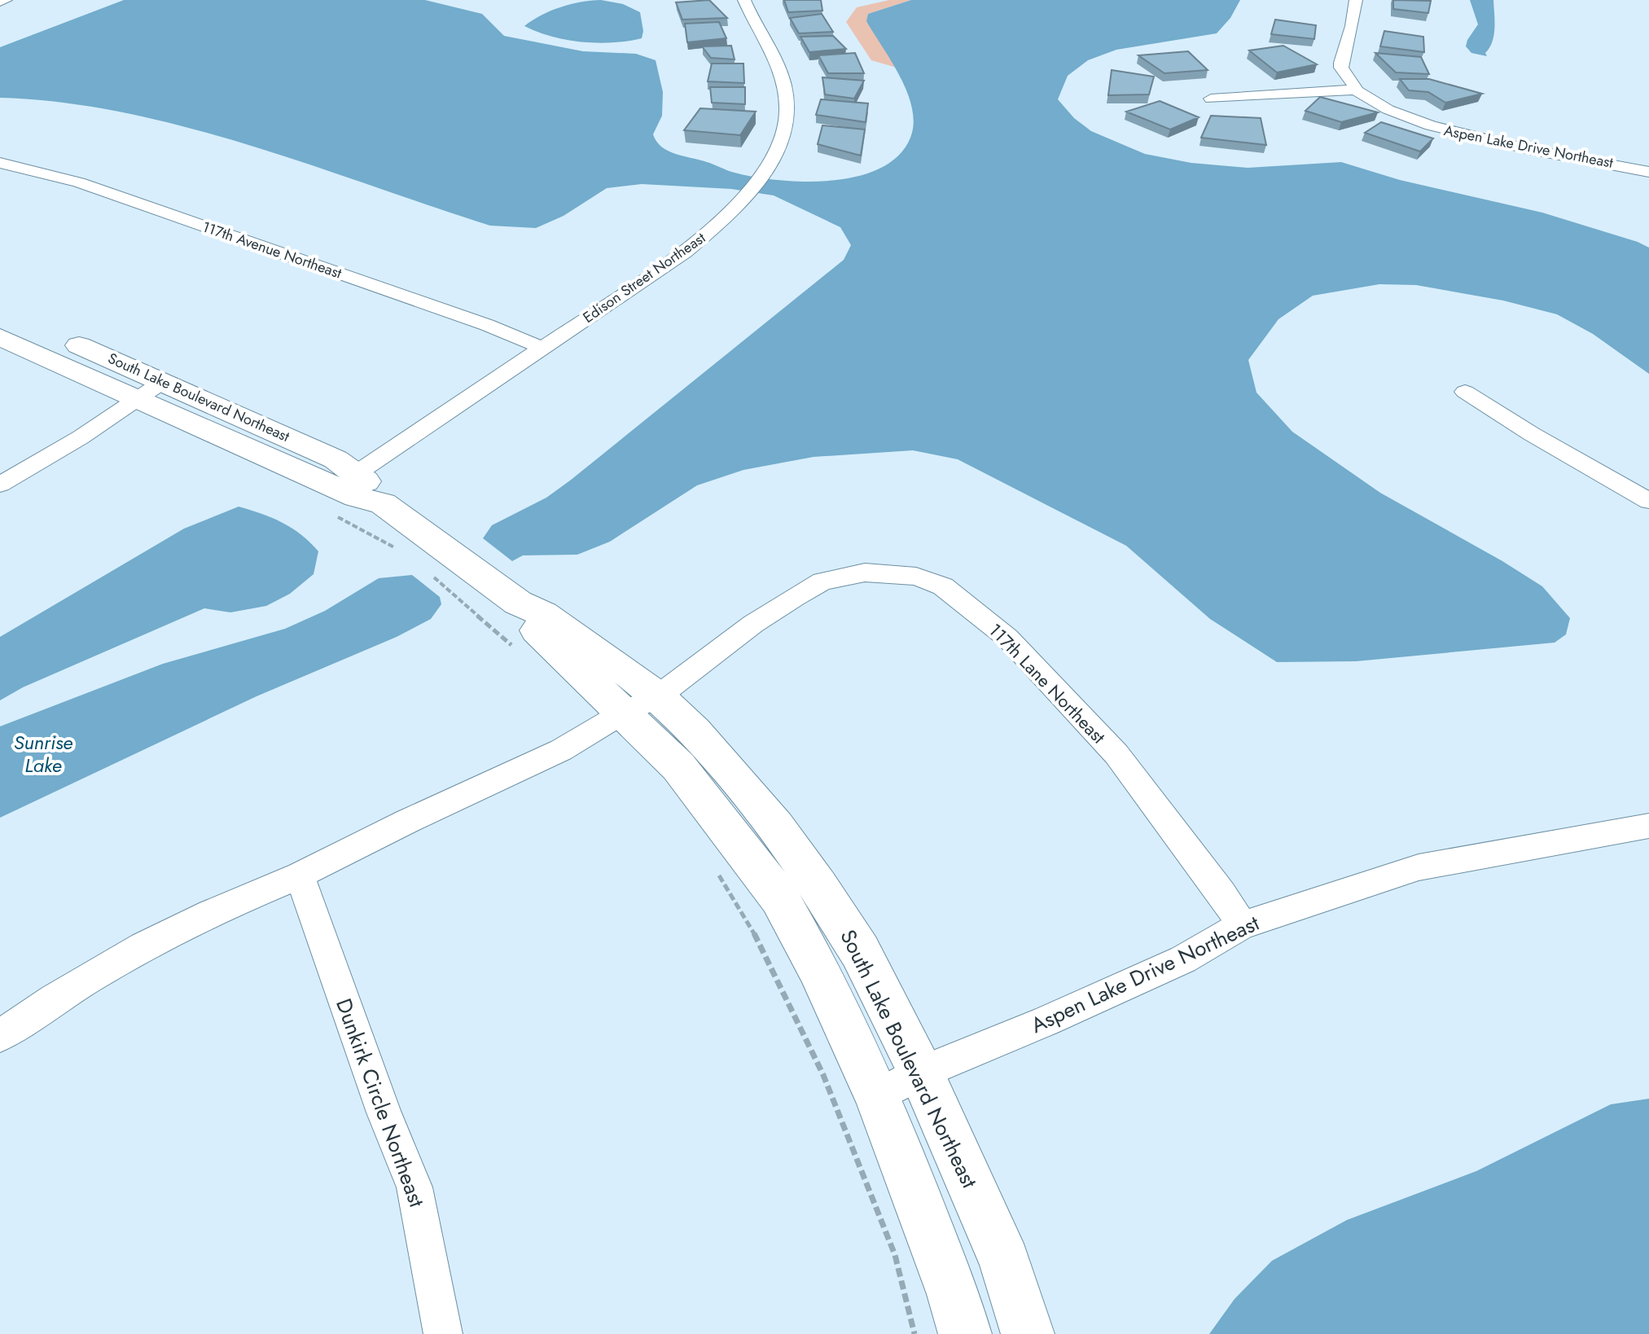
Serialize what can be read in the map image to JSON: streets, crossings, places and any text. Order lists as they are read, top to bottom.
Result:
{
  "streets": {
    "street": [
      "Aspen Lake Drive Northeast",
      "117th Avenue Northeast",
      "Edison Street Northeast",
      "South Lake Boulevard Northeast",
      "117th Lane Northeast",
      "Dunkirk Circle Northeast"
    ]
  },
  "crossings": [
    ["Aspen Lake Drive Northeast", "South Lake Boulevard Northeast"],
    ["Aspen Lake Drive Northeast", "117th Lane Northeast"],
    ["117th Avenue Northeast", "Edison Street Northeast"],
    ["Edison Street Northeast", "South Lake Boulevard Northeast"],
    ["South Lake Boulevard Northeast", "117th Lane Northeast"]
  ],
  "water": ["Sunrise Lake"]
}
